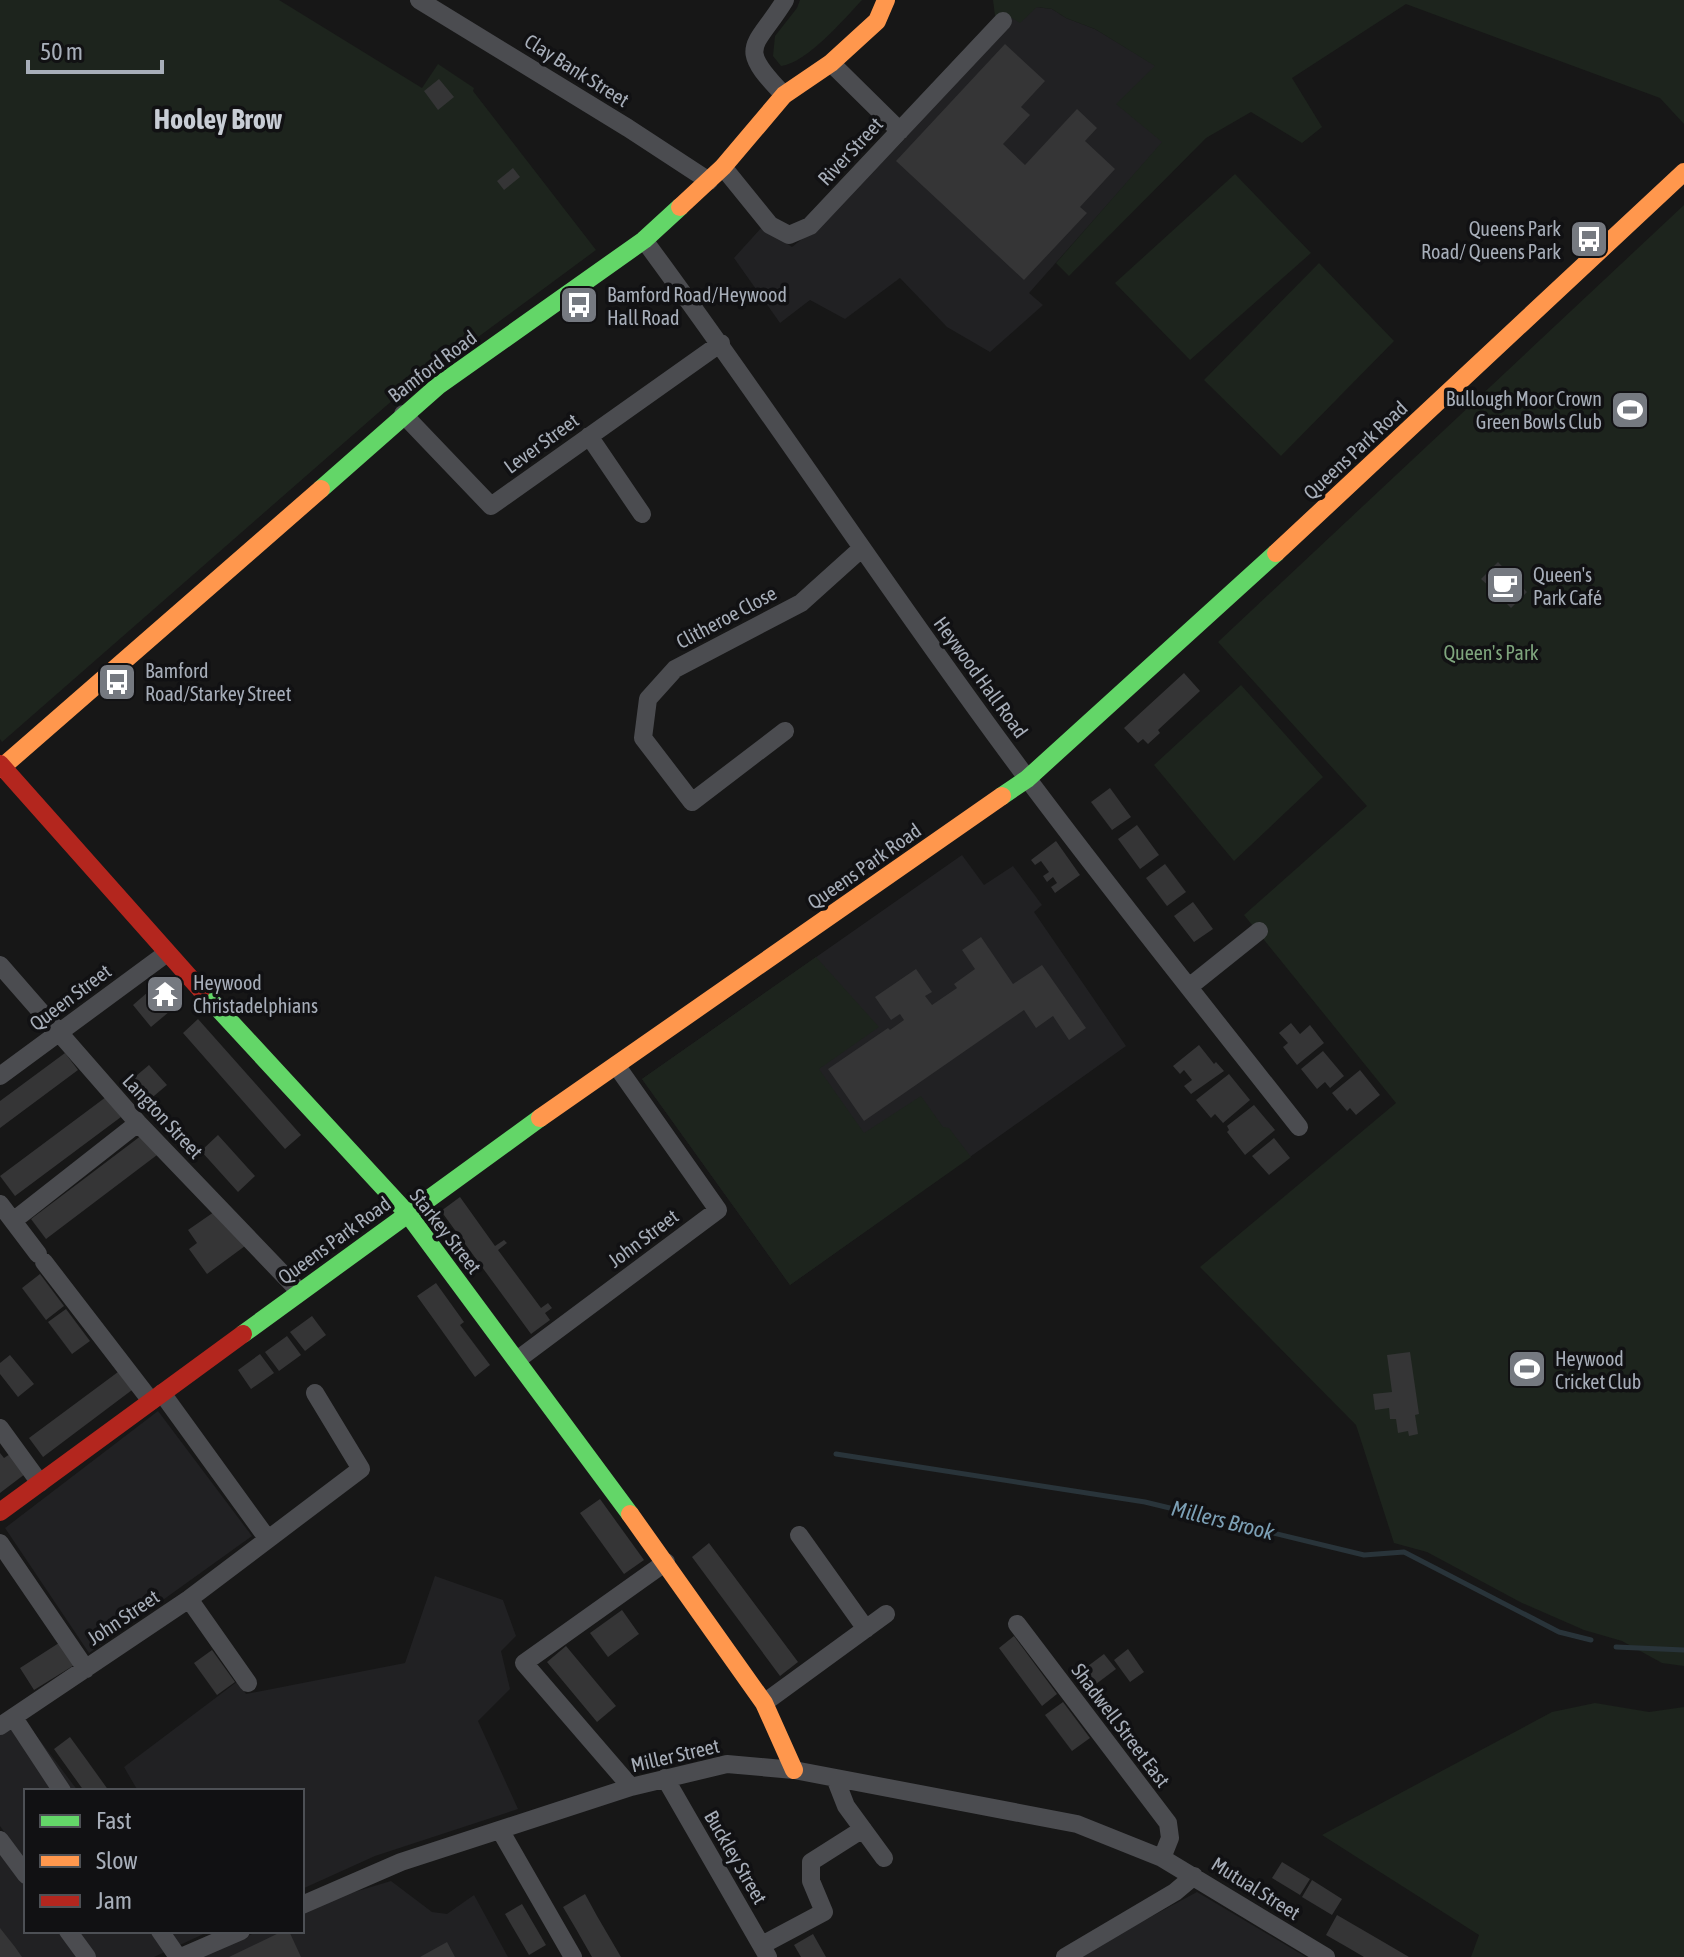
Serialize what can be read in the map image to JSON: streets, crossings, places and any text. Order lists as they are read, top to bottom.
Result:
{
  "streets": {
    "street": [
      "Clay Bank Street",
      "River Street",
      "Bamford Road",
      "Lever Street",
      "Queens Park Road",
      "Clitheroe Close",
      "Heywood Hall Road",
      "Queen Street",
      "Langton Street",
      "Starkey Street",
      "John Street",
      "Shadwell Street East",
      "Miller Street",
      "Buckley Street",
      "Mutual Street"
    ]
  },
  "crossings": [
    ["Clay Bank Street", "Bamford Road"],
    ["River Street", "Bamford Road"],
    ["Bamford Road", "Lever Street"],
    ["Bamford Road", "Heywood Hall Road"],
    ["Bamford Road", "Starkey Street"],
    ["Lever Street", "Heywood Hall Road"],
    ["Queens Park Road", "Heywood Hall Road"],
    ["Queens Park Road", "Langton Street"],
    ["Queens Park Road", "Starkey Street"],
    ["Queens Park Road", "John Street"],
    ["Clitheroe Close", "Heywood Hall Road"],
    ["Queen Street", "Langton Street"],
    ["Queen Street", "Starkey Street"],
    ["Starkey Street", "John Street"],
    ["Starkey Street", "Miller Street"],
    ["Shadwell Street East", "Miller Street"],
    ["Shadwell Street East", "Mutual Street"],
    ["Miller Street", "Buckley Street"],
    ["Miller Street", "Mutual Street"]
  ],
  "districts": ["Hooley Brow"],
  "water": ["Millers Brook"],
  "parks": ["Queen's Park"],
  "places": {
    "bus stop": ["Queens Park Road/ Queens Park", "Bamford Road/Heywood Hall Road", "Bamford Road/Starkey Street"],
    "sports": ["Bullough Moor Crown Green Bowls Club", "Heywood Cricket Club"],
    "cafe": ["Queen's Park Café"],
    "temple": ["Heywood Christadelphians"]
  },
  "legend": ["Fast", "Slow", "Jam"],
  "scale_bar": "50 m"
}
